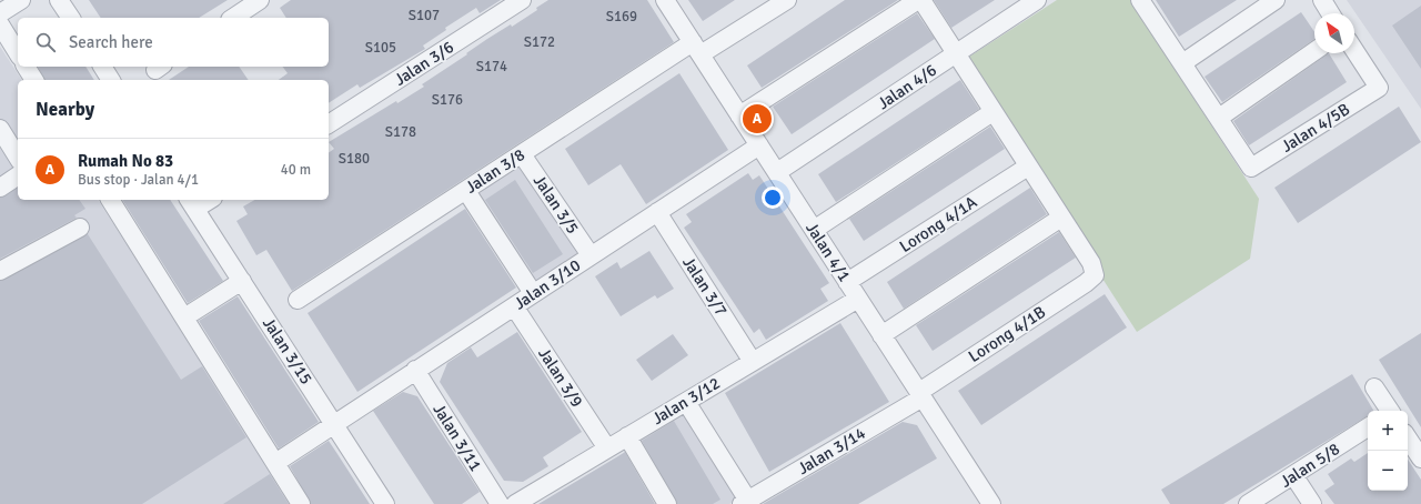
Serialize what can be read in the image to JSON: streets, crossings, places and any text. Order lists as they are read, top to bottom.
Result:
{
  "streets": {
    "street": [
      "Jalan 3/6",
      "Jalan 4/6",
      "Jalan 4/5B",
      "Jalan 3/8",
      "Jalan 3/5",
      "Lorong 4/1A",
      "Jalan 4/1",
      "Jalan 3/10",
      "Jalan 3/7",
      "Lorong 4/1B",
      "Jalan 3/15",
      "Jalan 3/9",
      "Jalan 3/12",
      "Jalan 3/11",
      "Jalan 3/14",
      "Jalan 5/8"
    ]
  },
  "crossings": [
    ["Jalan 4/6", "Jalan 4/1"],
    ["Jalan 3/8", "Jalan 3/5"],
    ["Jalan 3/8", "Jalan 4/1"],
    ["Jalan 3/5", "Jalan 3/10"],
    ["Lorong 4/1A", "Jalan 4/1"],
    ["Jalan 4/1", "Jalan 3/10"],
    ["Jalan 4/1", "Lorong 4/1B"],
    ["Jalan 4/1", "Jalan 3/12"],
    ["Jalan 4/1", "Jalan 3/14"],
    ["Jalan 3/10", "Jalan 3/7"],
    ["Jalan 3/10", "Jalan 3/15"],
    ["Jalan 3/10", "Jalan 3/9"],
    ["Jalan 3/10", "Jalan 3/11"],
    ["Jalan 3/7", "Jalan 3/12"],
    ["Lorong 4/1B", "Jalan 3/14"],
    ["Jalan 3/9", "Jalan 3/12"]
  ],
  "house_numbers": [
    "S107",
    "S169",
    "S172",
    "S105",
    "S174",
    "S176",
    "S178",
    "S180"
  ],
  "north": "top left",
  "page": {
    "search": "Search here",
    "heading": "Nearby",
    "pins": "A",
    "list": [
      {
        "mark": "A",
        "name": "Rumah No 83",
        "note": "Bus stop · Jalan 4/1",
        "value": "40 m"
      }
    ],
    "map_buttons": ["+", "−"]
  }
}
